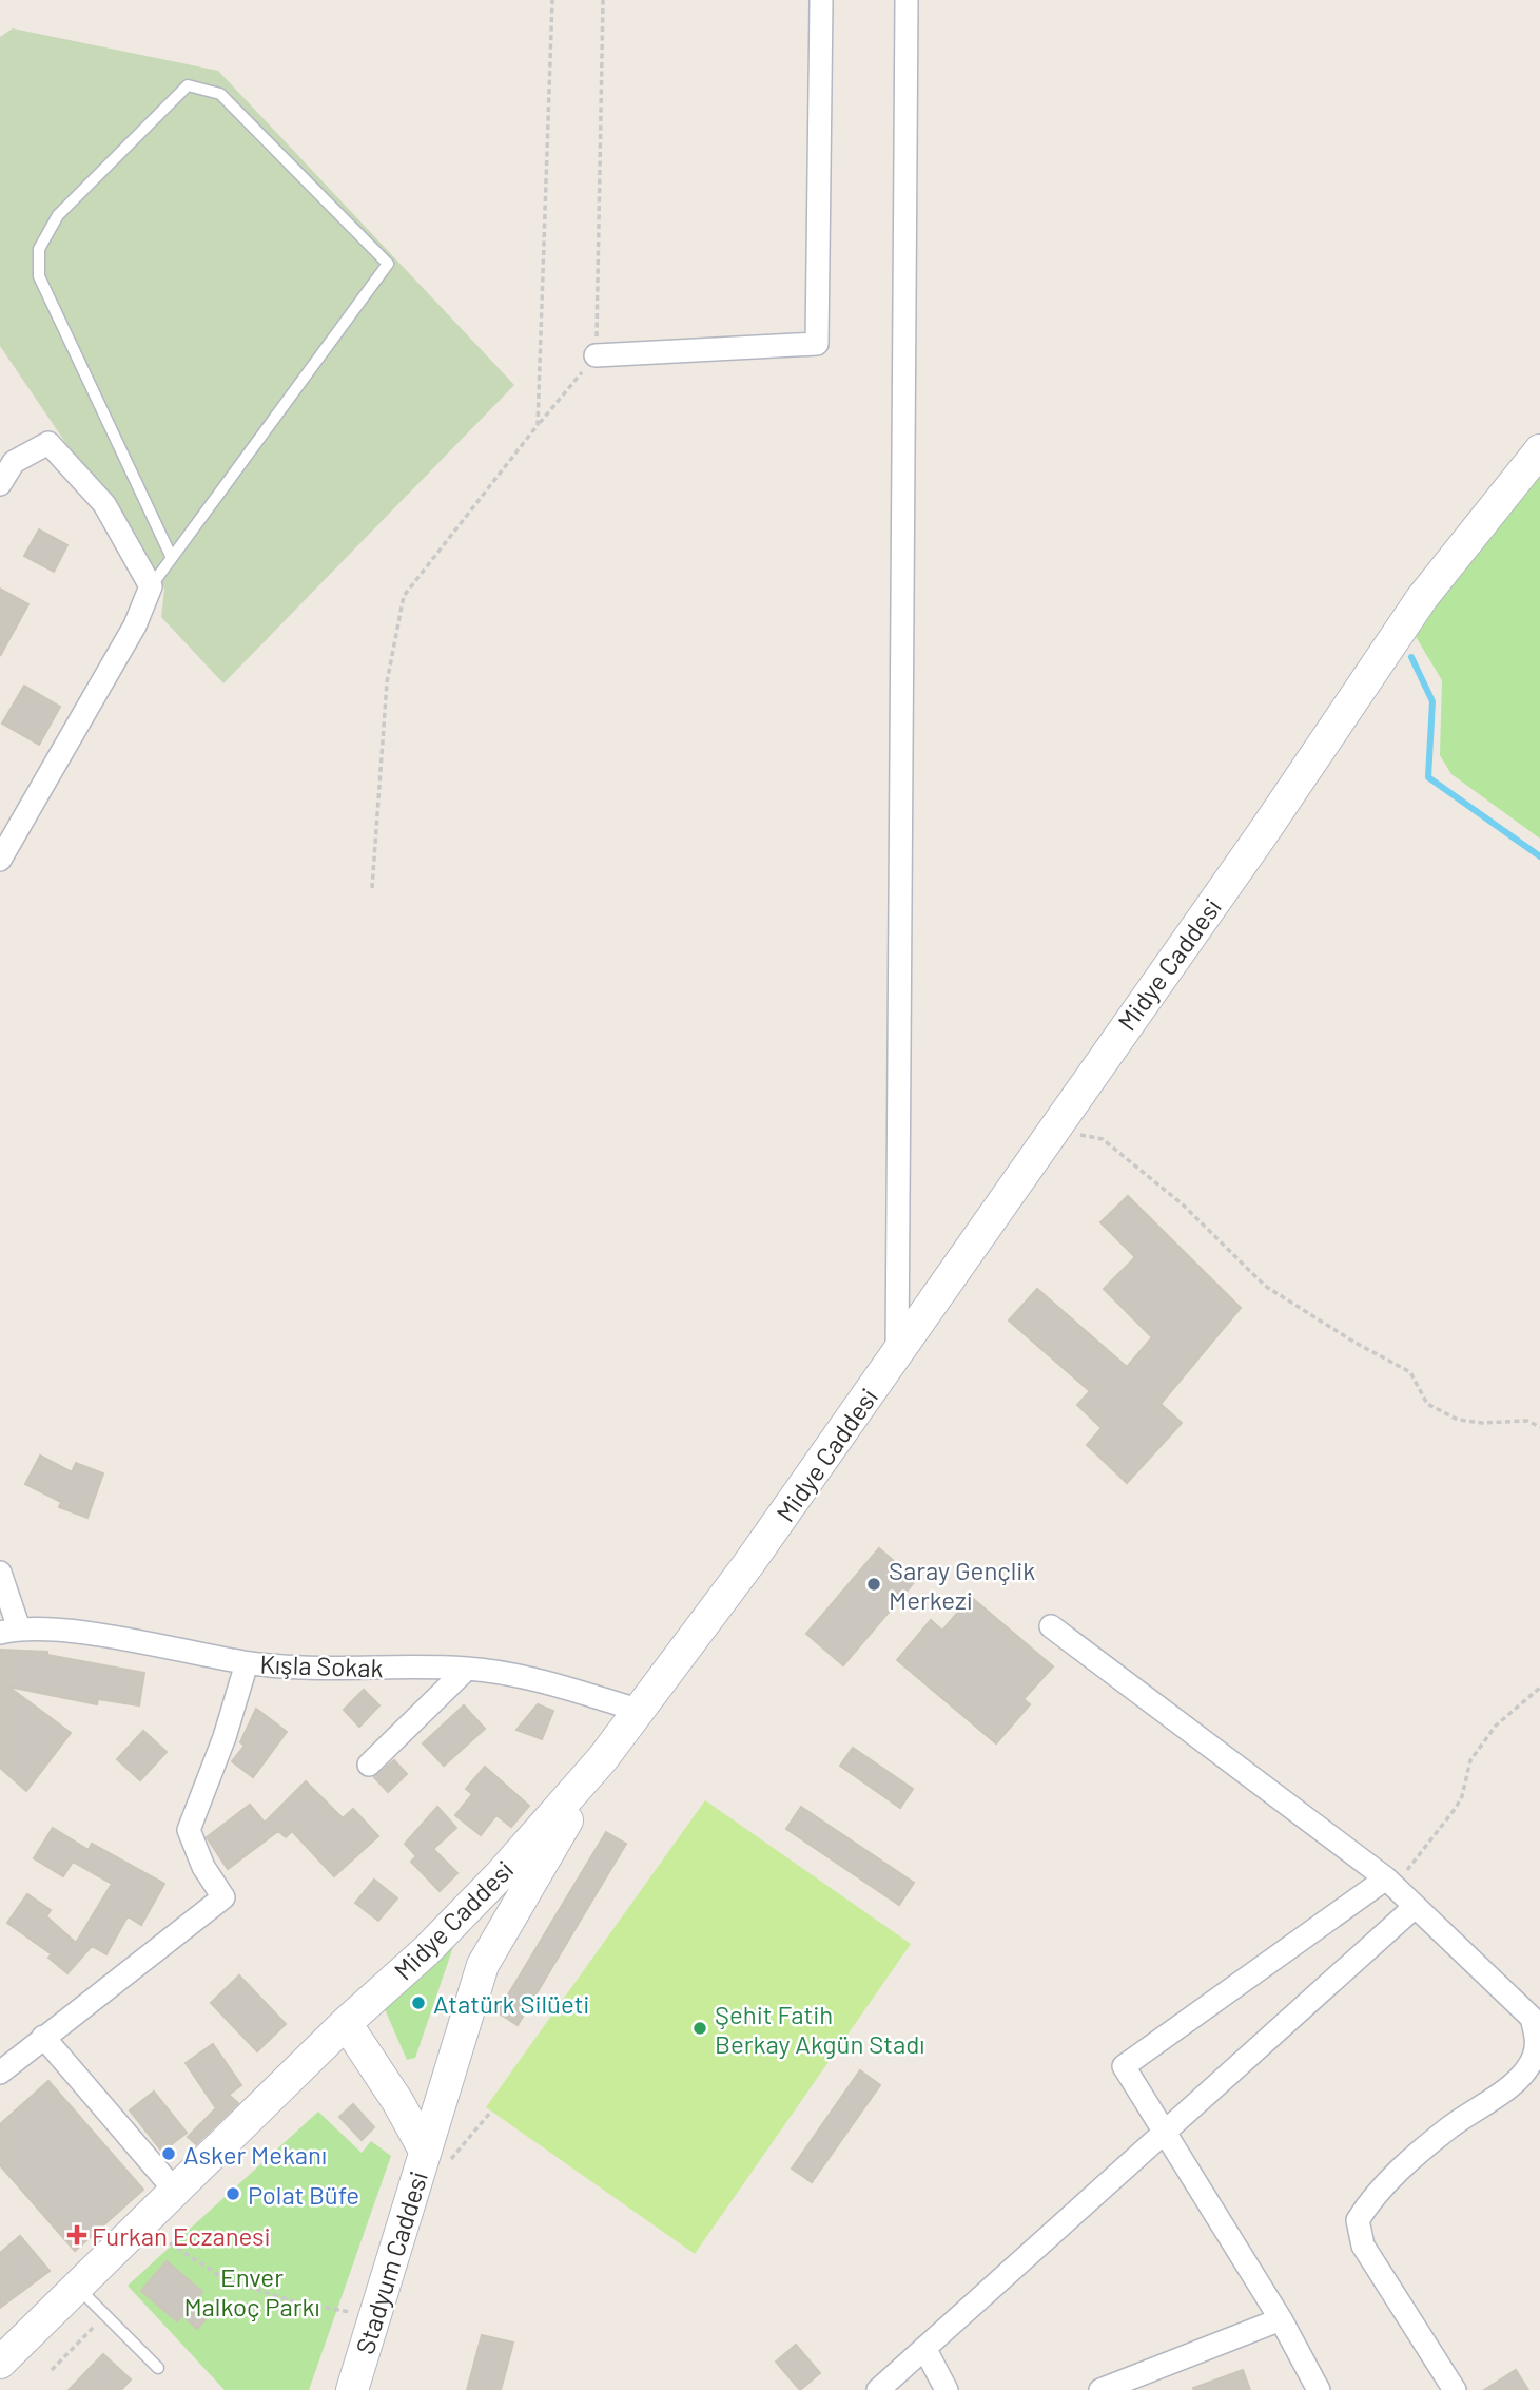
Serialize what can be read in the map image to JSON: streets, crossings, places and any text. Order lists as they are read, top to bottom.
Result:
{
  "streets": {
    "main road": ["Midye Caddesi", "Stadyum Caddesi"],
    "street": ["Kışla Sokak"]
  },
  "crossings": [
    ["Midye Caddesi", "Kışla Sokak"],
    ["Midye Caddesi", "Stadyum Caddesi"]
  ],
  "parks": ["Enver Malkoç Parkı"],
  "places": {
    "other": [
      "Saray Gençlik Merkezi",
      "Atatürk Silüeti",
      "Şehit Fatih Berkay Akgün Stadı",
      "Asker Mekanı",
      "Polat Büfe"
    ],
    "health": ["Furkan Eczanesi"]
  }
}
